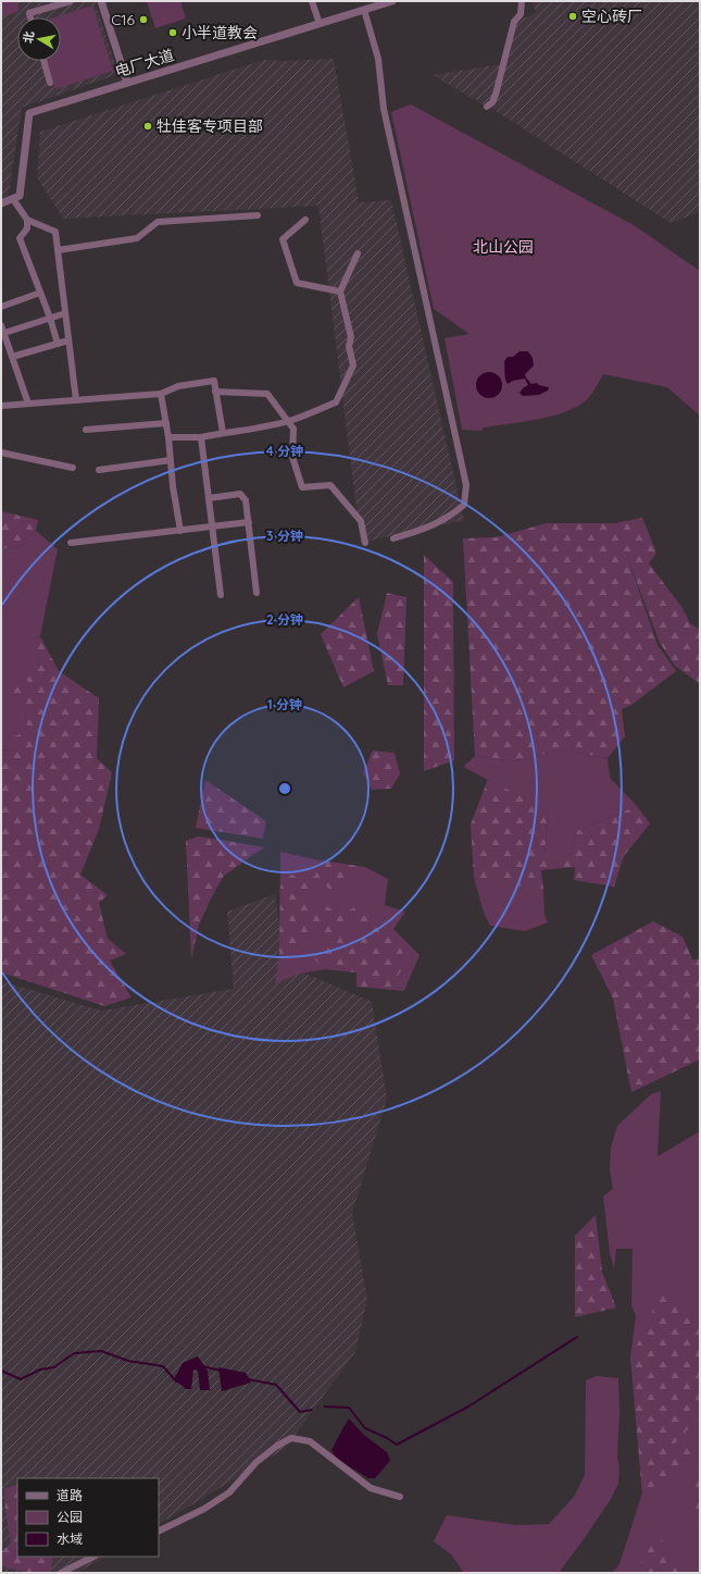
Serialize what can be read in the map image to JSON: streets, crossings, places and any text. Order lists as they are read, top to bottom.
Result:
{
  "streets": {
    "street": ["电厂大道"]
  },
  "parks": ["北山公园"],
  "places": [
    "空心砖厂",
    "C16",
    "小半道教会",
    "牡佳客专项目部"
  ],
  "legend": ["道路", "公园", "水域"],
  "north": "left",
  "rings": [
    "4 分钟",
    "3 分钟",
    "2 分钟",
    "1 分钟"
  ]
}
